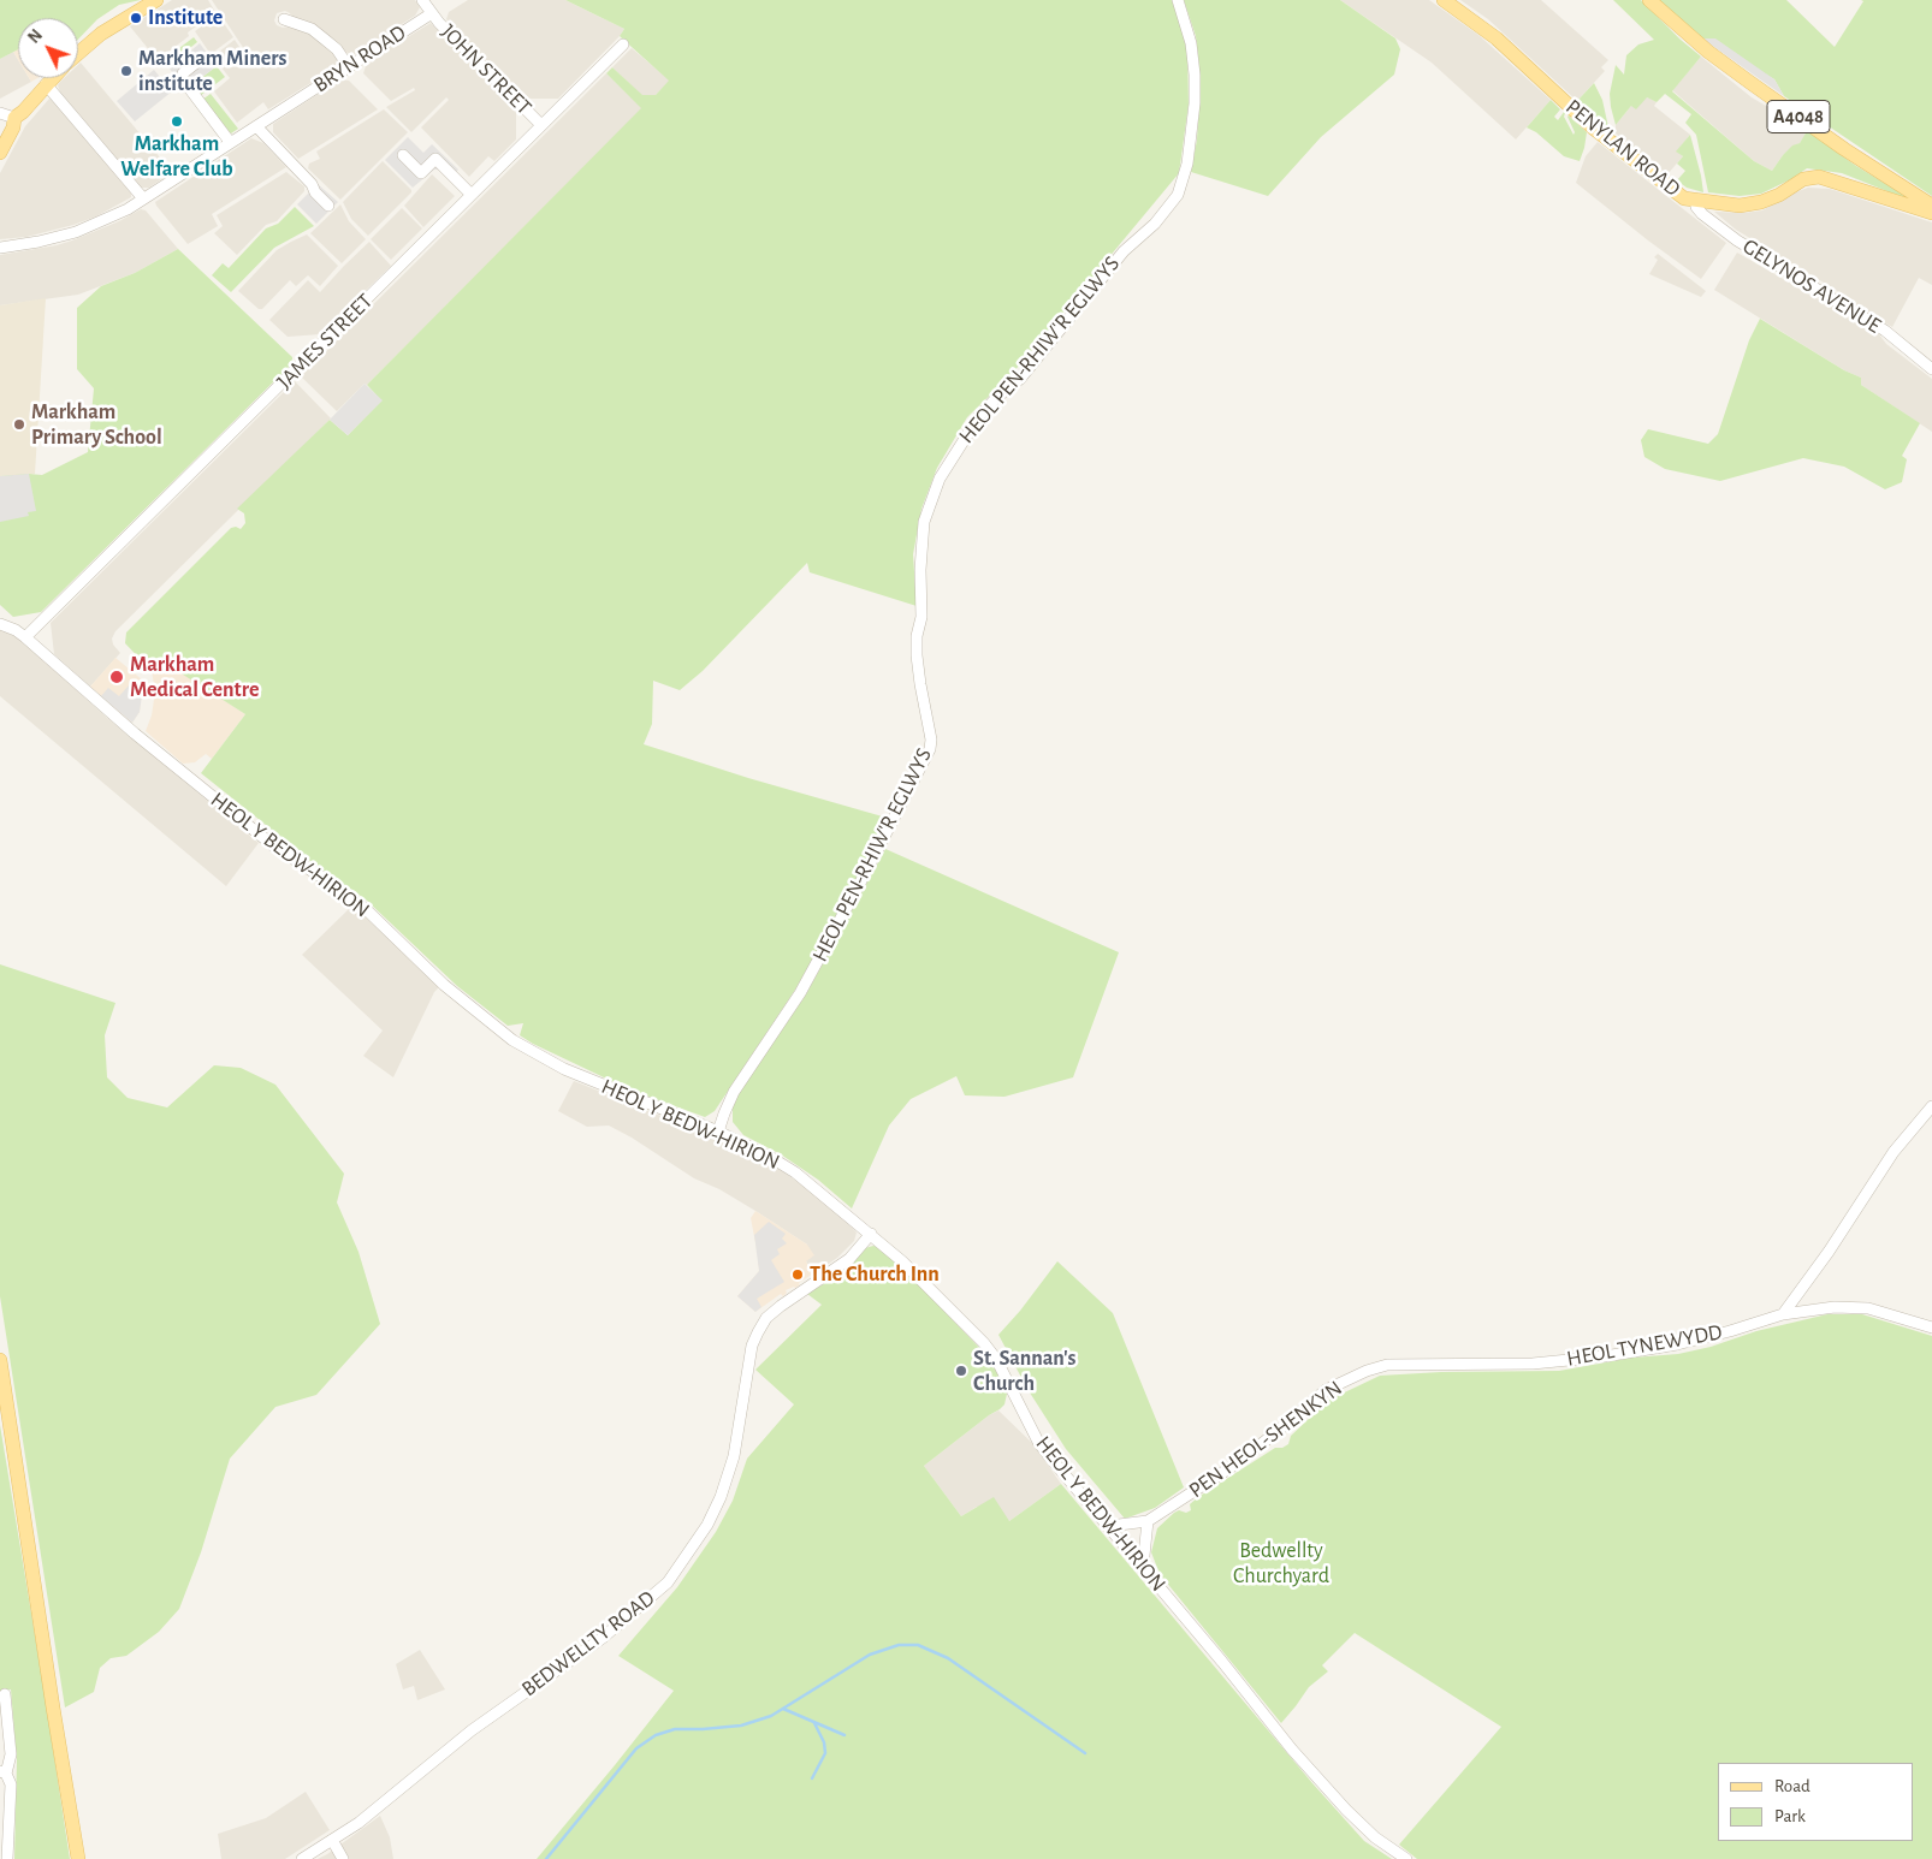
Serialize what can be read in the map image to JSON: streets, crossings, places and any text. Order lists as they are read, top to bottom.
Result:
{
  "streets": {
    "main road": ["A4048", "PENYLAN ROAD"],
    "street": [
      "BRYN ROAD",
      "JOHN STREET",
      "GELYNOS AVENUE",
      "JAMES STREET",
      "HEOL PEN-RHIW'R EGLWYS",
      "HEOL Y BEDW-HIRION",
      "HEOL TYNEWYDD",
      "PEN HEOL-SHENKYN",
      "BEDWELLTY ROAD"
    ]
  },
  "crossings": [
    ["BRYN ROAD", "JOHN STREET"],
    ["JOHN STREET", "JAMES STREET"],
    ["PENYLAN ROAD", "GELYNOS AVENUE"],
    ["JAMES STREET", "HEOL Y BEDW-HIRION"],
    ["HEOL PEN-RHIW'R EGLWYS", "HEOL Y BEDW-HIRION"],
    ["HEOL Y BEDW-HIRION", "PEN HEOL-SHENKYN"],
    ["HEOL Y BEDW-HIRION", "BEDWELLTY ROAD"],
    ["HEOL TYNEWYDD", "PEN HEOL-SHENKYN"]
  ],
  "parks": ["Bedwellty Churchyard"],
  "places": [
    "Institute",
    "Markham Miners institute",
    "Markham Welfare Club",
    "Markham Primary School",
    "Markham Medical Centre",
    "The Church Inn",
    "St. Sannan's Church"
  ],
  "legend": ["Road", "Park"],
  "north": "top left"
}
